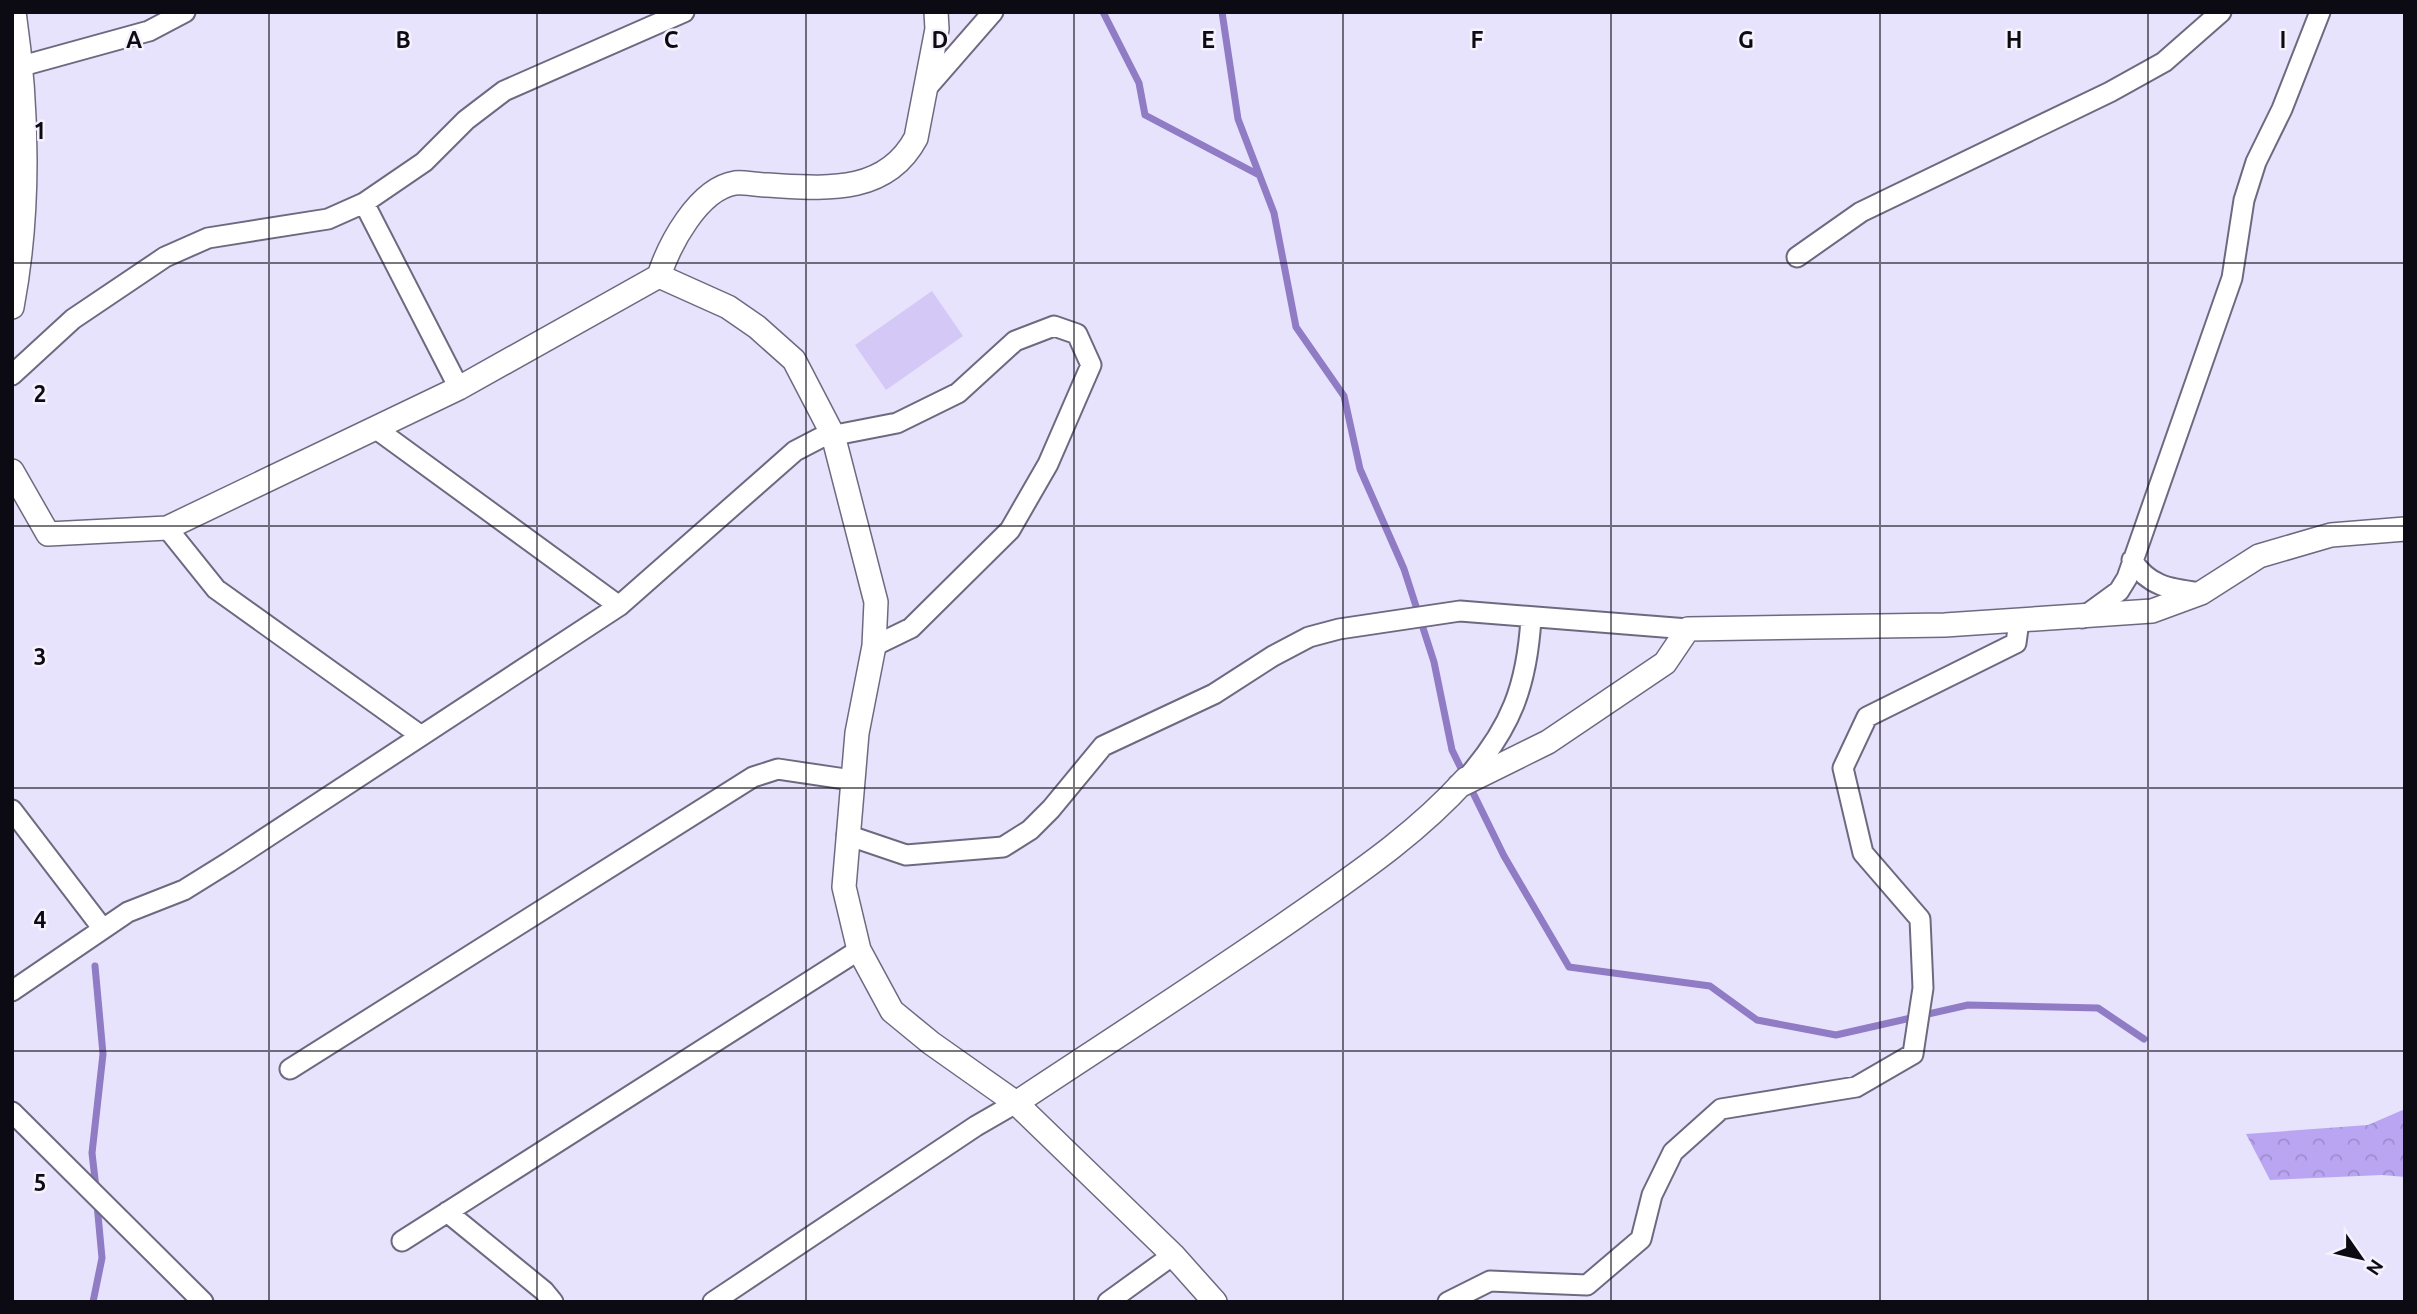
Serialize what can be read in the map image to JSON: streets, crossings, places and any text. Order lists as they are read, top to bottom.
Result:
{
  "north": "bottom right",
  "grid": {
    "columns": [
      "A",
      "B",
      "C",
      "D",
      "E",
      "F",
      "G",
      "H",
      "I"
    ],
    "rows": [
      "1",
      "2",
      "3",
      "4",
      "5"
    ]
  }
}
